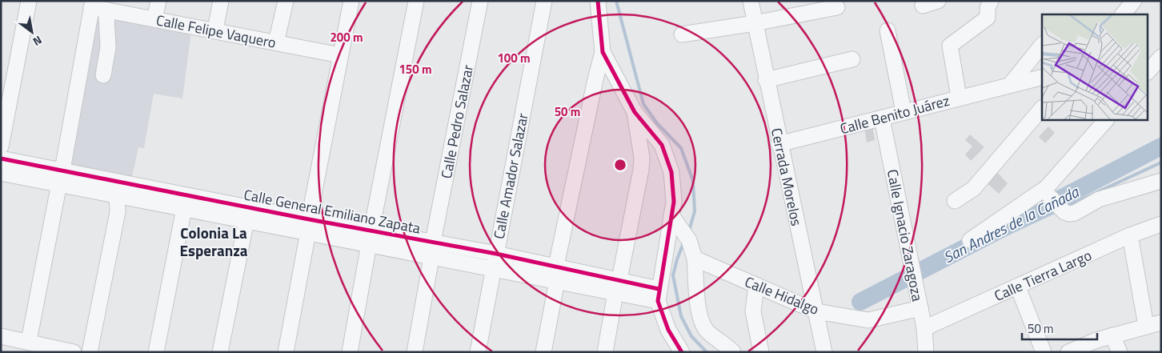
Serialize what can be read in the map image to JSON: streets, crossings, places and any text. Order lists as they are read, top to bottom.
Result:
{
  "streets": {
    "street": [
      "Calle Felipe Vaquero",
      "Calle Benito Juárez",
      "Calle Pedro Salazar",
      "Calle Amador Salazar",
      "Cerrada Morelos",
      "Calle General Emiliano Zapata",
      "Calle Ignacio Zaragoza",
      "Calle Tierra Largo",
      "Calle Hidalgo"
    ]
  },
  "crossings": [
    ["Calle Benito Juárez", "Cerrada Morelos"],
    ["Calle Benito Juárez", "Calle Ignacio Zaragoza"],
    ["Calle Pedro Salazar", "Calle General Emiliano Zapata"],
    ["Calle Amador Salazar", "Calle General Emiliano Zapata"],
    ["Cerrada Morelos", "Calle Hidalgo"],
    ["Calle Ignacio Zaragoza", "Calle Tierra Largo"],
    ["Calle Ignacio Zaragoza", "Calle Hidalgo"]
  ],
  "districts": ["Colonia La Esperanza"],
  "water": ["San Andres de la Cañada"],
  "scale_bar": "50 m",
  "north": "bottom right",
  "rings": [
    "200 m",
    "100 m",
    "150 m",
    "50 m"
  ]
}
